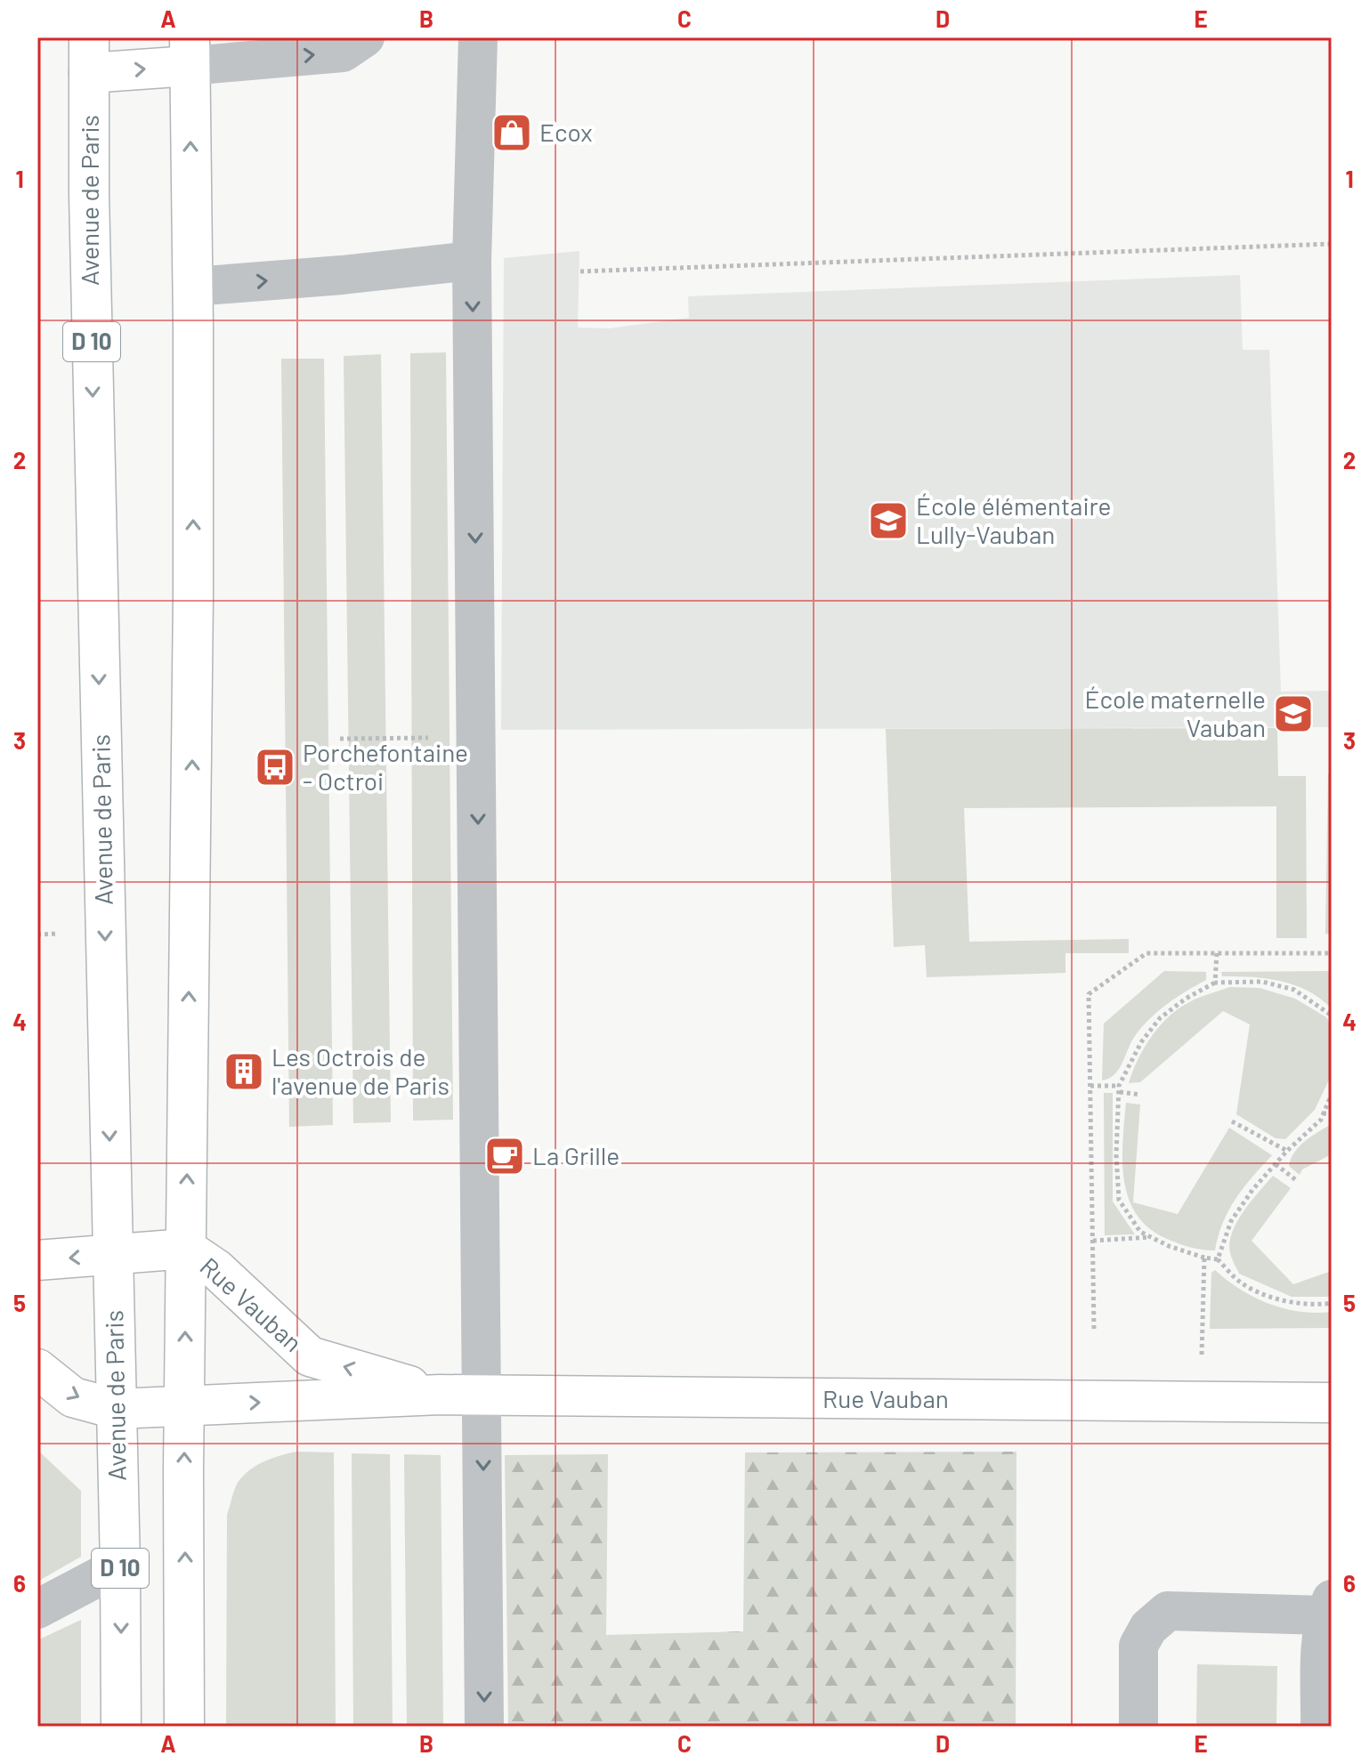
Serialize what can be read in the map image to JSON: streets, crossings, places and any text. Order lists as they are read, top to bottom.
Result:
{
  "streets": {
    "main road": ["Avenue de Paris", "D 10", "Rue Vauban"]
  },
  "crossings": [
    ["Avenue de Paris", "D 10"],
    ["Avenue de Paris", "Rue Vauban"],
    ["D 10", "Rue Vauban"]
  ],
  "places": {
    "shop": ["Ecox"],
    "school or university": ["École élémentaire Lully-Vauban", "École maternelle Vauban"],
    "bus stop": ["Porchefontaine - Octroi"],
    "building": ["Les Octrois de l'avenue de Paris"],
    "cafe": ["La Grille"]
  },
  "grid": {
    "columns": [
      "A",
      "B",
      "C",
      "D",
      "E"
    ],
    "rows": [
      "1",
      "2",
      "3",
      "4",
      "5",
      "6"
    ]
  }
}
